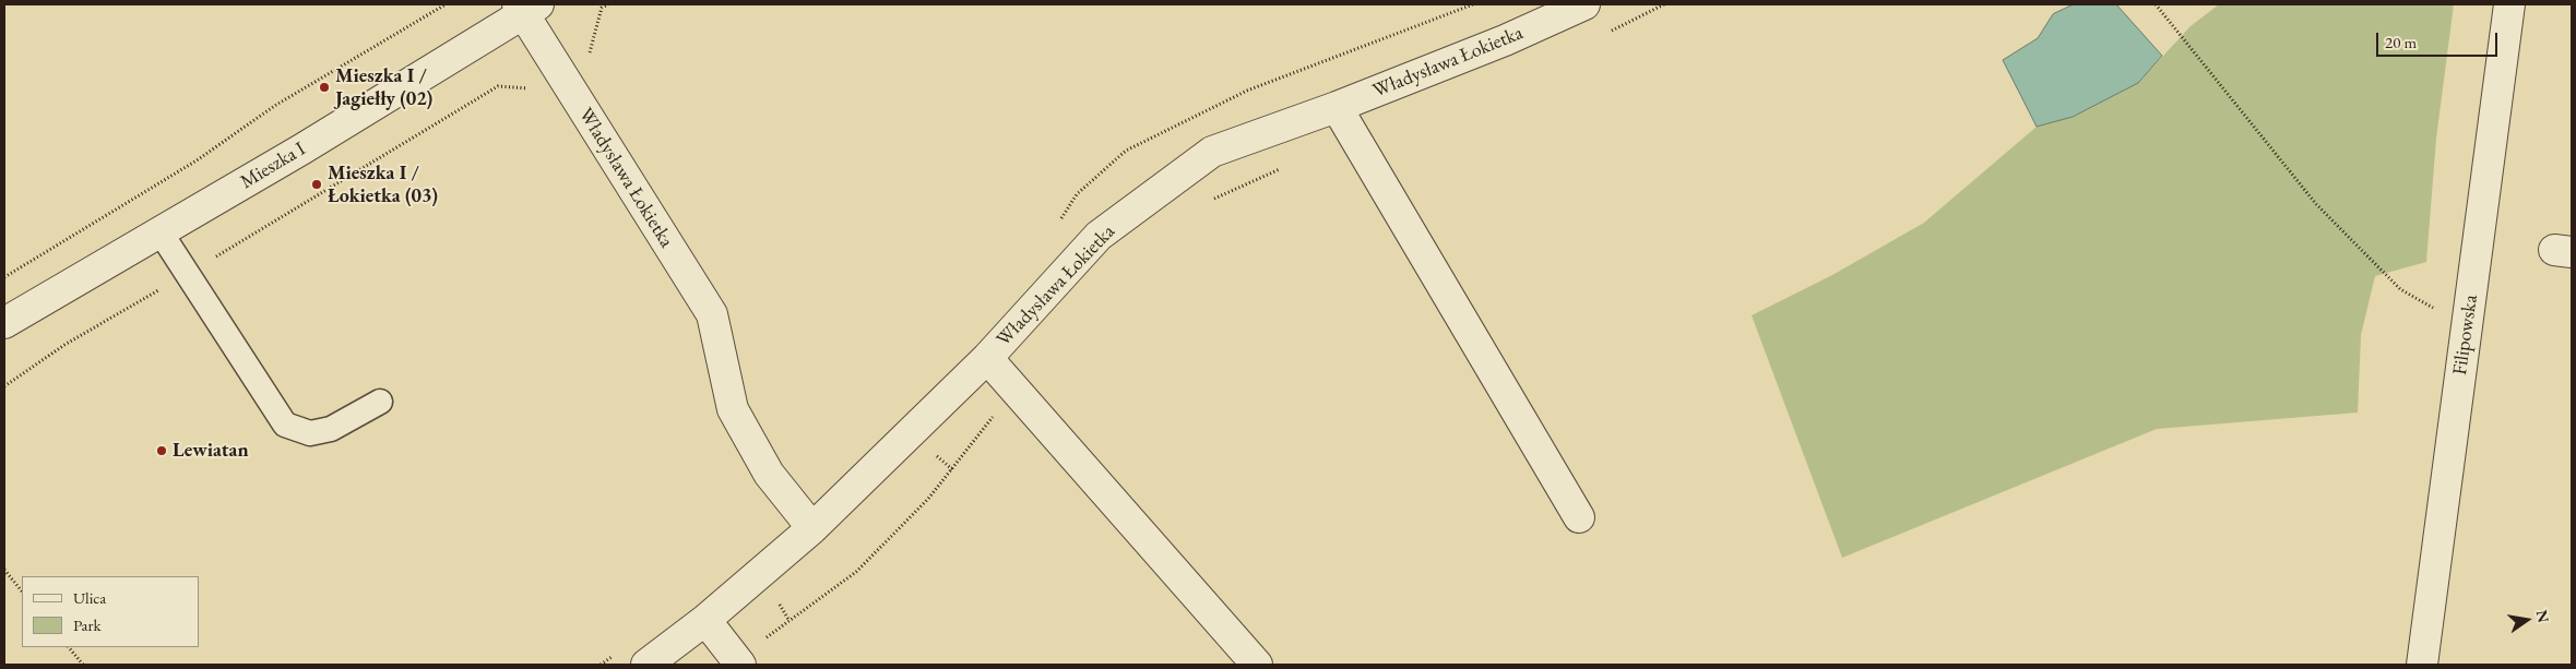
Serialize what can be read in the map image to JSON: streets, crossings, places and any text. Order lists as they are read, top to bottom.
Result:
{
  "streets": {
    "street": ["Władysława Łokietka", "Mieszka I", "Filipowska"]
  },
  "crossings": [
    ["Władysława Łokietka", "Mieszka I"]
  ],
  "places": ["Mieszka I / Jagiełły (02)", "Mieszka I / Łokietka (03)", "Lewiatan"],
  "legend": ["Ulica", "Park"],
  "scale_bar": "20 m",
  "north": "right"
}
